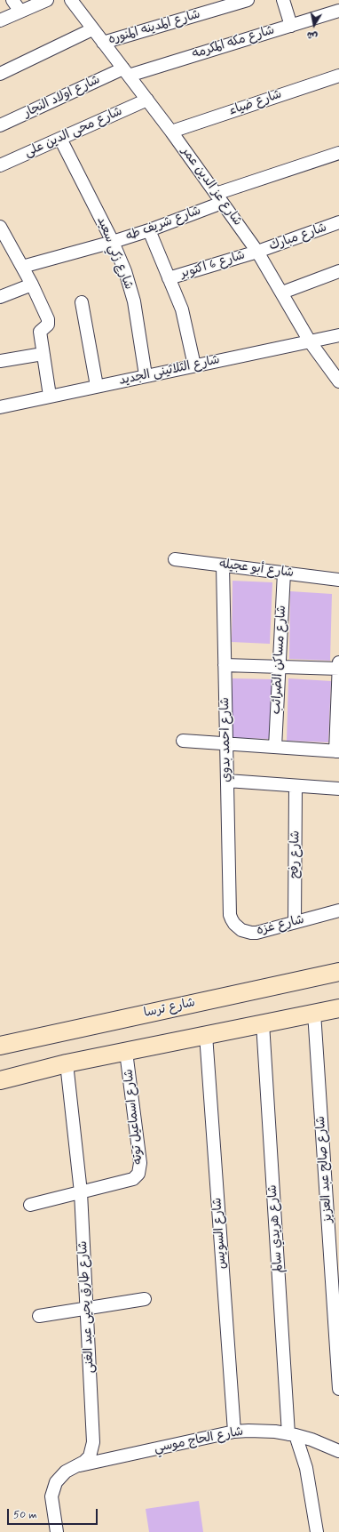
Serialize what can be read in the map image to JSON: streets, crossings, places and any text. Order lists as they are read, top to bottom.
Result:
{
  "streets": {
    "main road": ["شارع ترسا"],
    "street": [
      "شارع المدينه المنوره",
      "شارع مكه المكرمه",
      "شارع اولاد النجار",
      "شارع ضياء",
      "شارع محى الدين على",
      "شارع عز الدين عمر",
      "شارع شريف طه",
      "شارع مبارك",
      "شارع زكي سعيد",
      "شارع 6 اكتوبر",
      "شارع الثلاثينى الجديد",
      "شارع أبو عجيله",
      "شارع مساكن الضرائب",
      "شارع احمد بدوي",
      "شارع رفح",
      "شارع غزه",
      "شارع اسماعيل توته",
      "شارع صالح عبد العزيز",
      "شارع هريدي سالم",
      "شارع السويس",
      "شارع طارق يحيى عبد الغنى",
      "شارع الحاج موسي"
    ]
  },
  "crossings": [
    ["شارع المدينه المنوره", "شارع عز الدين عمر"],
    ["شارع مكه المكرمه", "شارع اولاد النجار"],
    ["شارع مكه المكرمه", "شارع عز الدين عمر"],
    ["شارع اولاد النجار", "شارع عز الدين عمر"],
    ["شارع ضياء", "شارع عز الدين عمر"],
    ["شارع محى الدين على", "شارع عز الدين عمر"],
    ["شارع محى الدين على", "شارع زكي سعيد"],
    ["شارع عز الدين عمر", "شارع شريف طه"],
    ["شارع عز الدين عمر", "شارع مبارك"],
    ["شارع عز الدين عمر", "شارع 6 اكتوبر"],
    ["شارع عز الدين عمر", "شارع الثلاثينى الجديد"],
    ["شارع شريف طه", "شارع زكي سعيد"],
    ["شارع مبارك", "شارع 6 اكتوبر"],
    ["شارع زكي سعيد", "شارع الثلاثينى الجديد"],
    ["شارع أبو عجيله", "شارع مساكن الضرائب"],
    ["شارع أبو عجيله", "شارع احمد بدوي"],
    ["شارع احمد بدوي", "شارع غزه"],
    ["شارع رفح", "شارع غزه"],
    ["شارع اسماعيل توته", "شارع طارق يحيى عبد الغنى"],
    ["شارع هريدي سالم", "شارع الحاج موسي"],
    ["شارع السويس", "شارع الحاج موسي"],
    ["شارع طارق يحيى عبد الغنى", "شارع الحاج موسي"]
  ],
  "scale_bar": "50 m",
  "north": "bottom"
}
